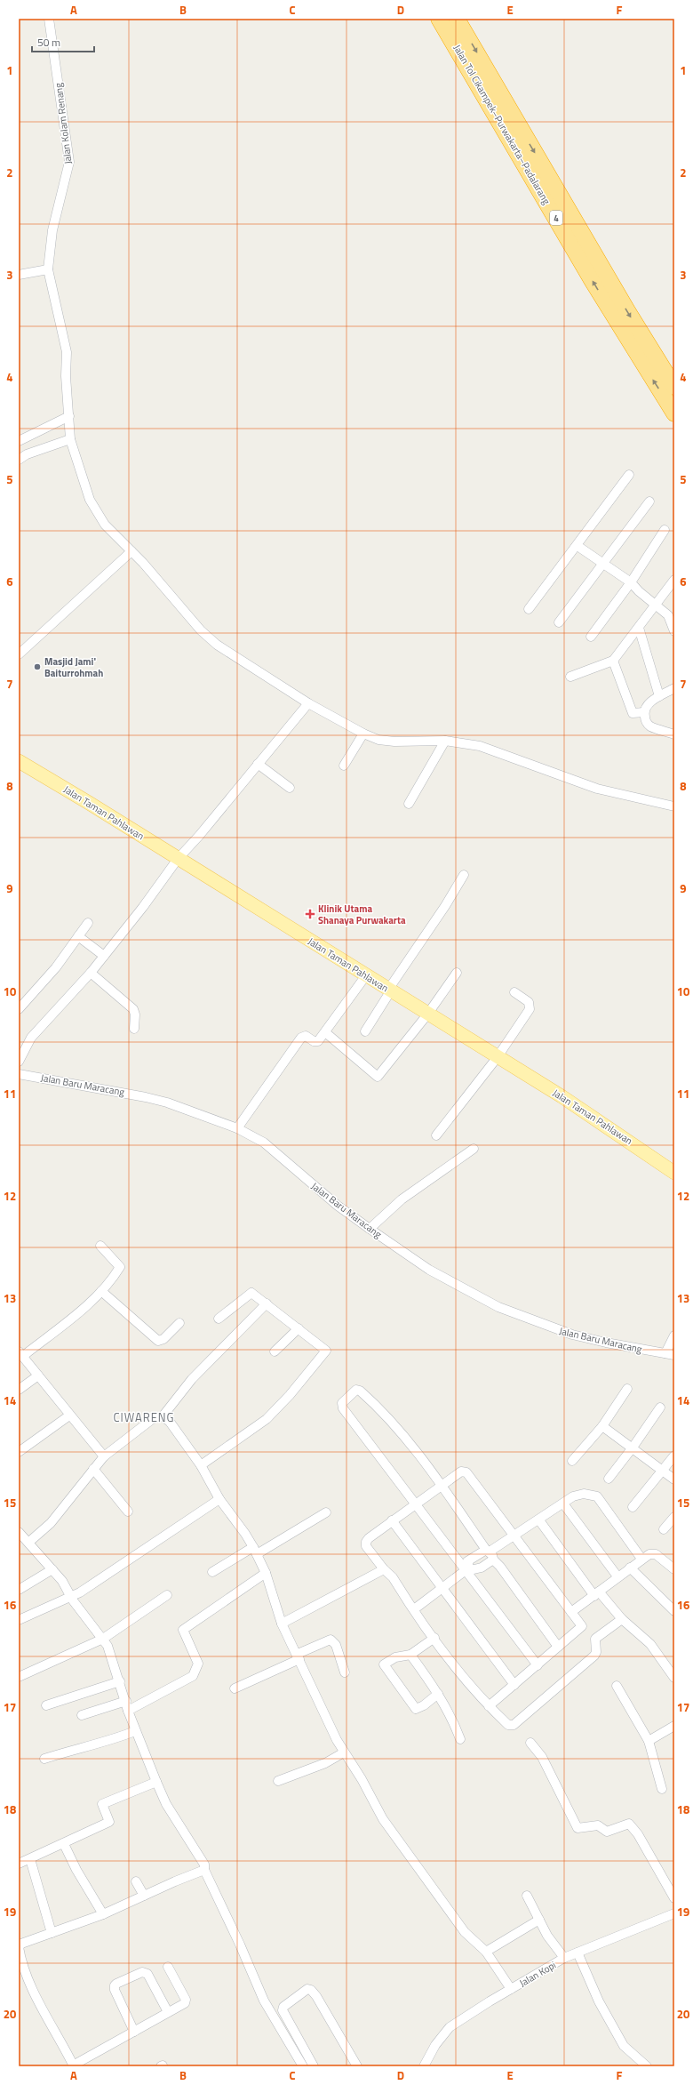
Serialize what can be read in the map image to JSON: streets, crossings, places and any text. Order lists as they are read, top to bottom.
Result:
{
  "streets": {
    "highway": ["Jalan Tol Cikampek–Purwakarta–Padalarang", "4"],
    "main road": ["Jalan Taman Pahlawan"],
    "street": ["Jalan Kolam Renang", "Jalan Baru Maracang", "Jalan Kopi"]
  },
  "districts": ["CIWARENG"],
  "places": {
    "other": ["Masjid Jami' Baiturrohmah"],
    "health": ["Klinik Utama Shanaya Purwakarta"]
  },
  "scale_bar": "50 m",
  "grid": {
    "columns": [
      "A",
      "B",
      "C",
      "D",
      "E",
      "F"
    ],
    "rows": [
      "1",
      "2",
      "3",
      "4",
      "5",
      "6",
      "7",
      "8",
      "9",
      "10",
      "11",
      "12",
      "13",
      "14",
      "15",
      "16",
      "17",
      "18",
      "19",
      "20"
    ]
  }
}
